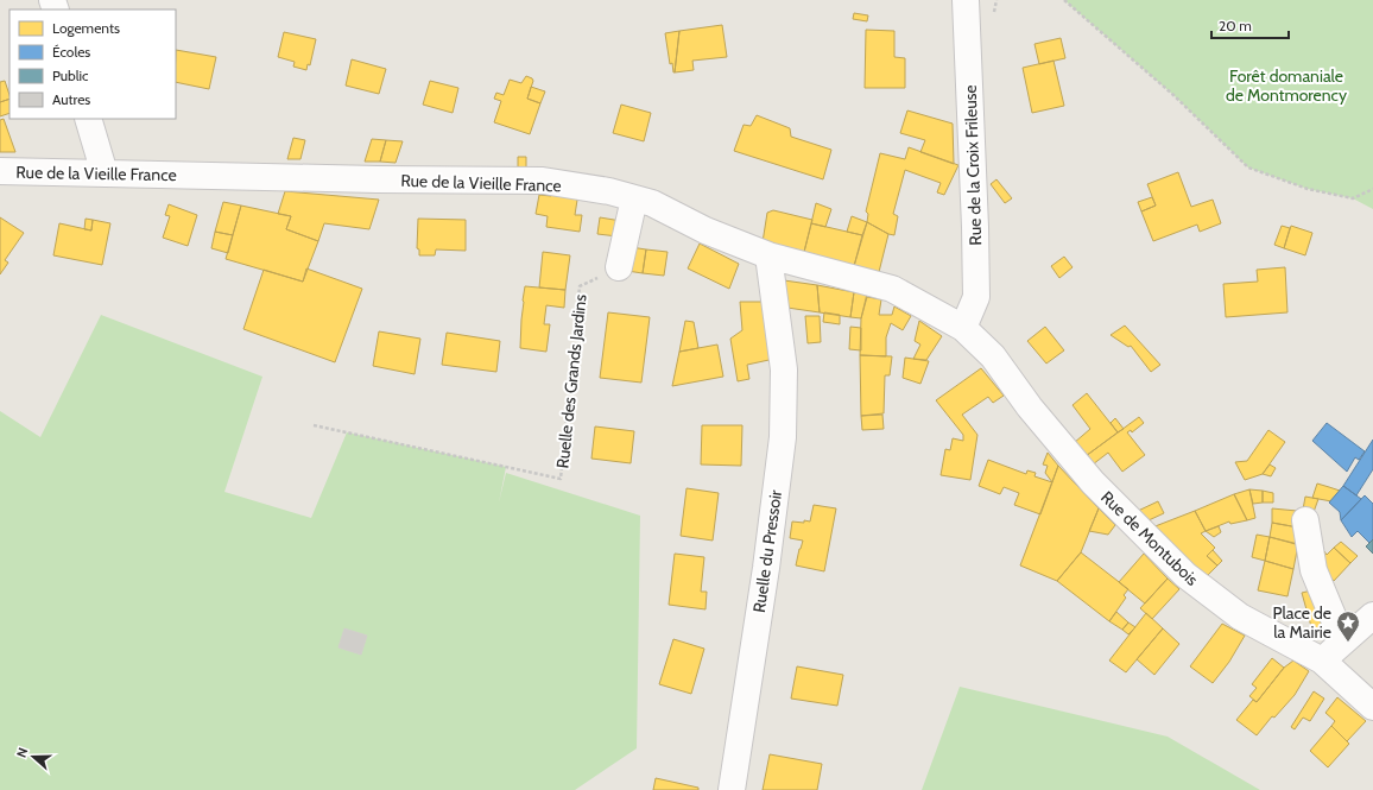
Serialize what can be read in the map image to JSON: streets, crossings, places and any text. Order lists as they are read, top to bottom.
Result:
{
  "streets": {
    "street": [
      "Rue de la Croix Frileuse",
      "Rue de la Vieille France",
      "Rue de Montubois",
      "Ruelle du Pressoir"
    ],
    "path": ["Ruelle des Grands Jardins"]
  },
  "crossings": [
    ["Rue de la Croix Frileuse", "Rue de la Vieille France"],
    ["Rue de la Croix Frileuse", "Rue de Montubois"],
    ["Rue de la Vieille France", "Rue de Montubois"],
    ["Rue de la Vieille France", "Ruelle du Pressoir"]
  ],
  "parks": ["Forêt domaniale de Montmorency"],
  "places": {
    "place": ["Place de la Mairie"]
  },
  "legend": [
    "Logements",
    "Écoles",
    "Public",
    "Autres"
  ],
  "scale_bar": "20 m",
  "north": "left"
}
